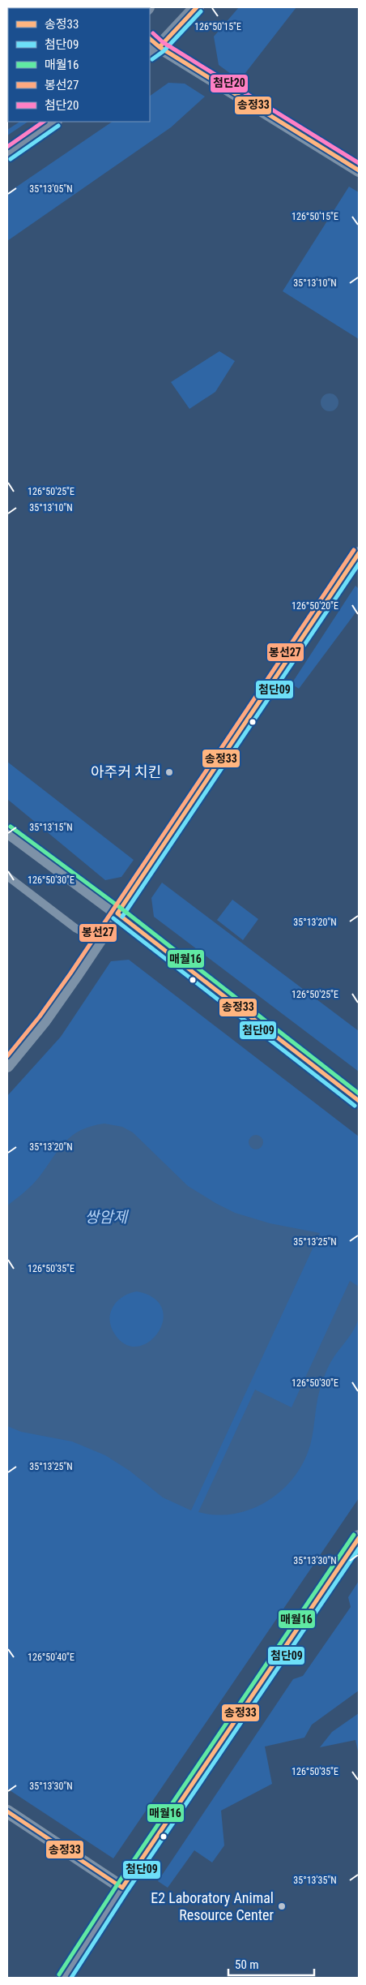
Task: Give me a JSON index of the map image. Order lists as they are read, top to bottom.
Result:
{
  "water": ["쌍암제"],
  "places": ["아주커 치킨", "E2 Laboratory Animal Resource Center"],
  "lines": [
    "transit line 송정33",
    "transit line 첨단09",
    "transit line 첨단20",
    "transit line 봉선27",
    "transit line 매월16"
  ],
  "legend": [
    "송정33",
    "첨단09",
    "매월16",
    "봉선27",
    "첨단20"
  ],
  "scale_bar": "50 m",
  "coordinates": [
    "126°50'15\"E",
    "35°13'05\"N",
    "35°13'10\"N",
    "126°50'25\"E",
    "126°50'20\"E",
    "35°13'15\"N",
    "126°50'30\"E",
    "35°13'20\"N",
    "35°13'25\"N",
    "126°50'35\"E",
    "35°13'30\"N",
    "126°50'40\"E",
    "35°13'35\"N"
  ]
}
